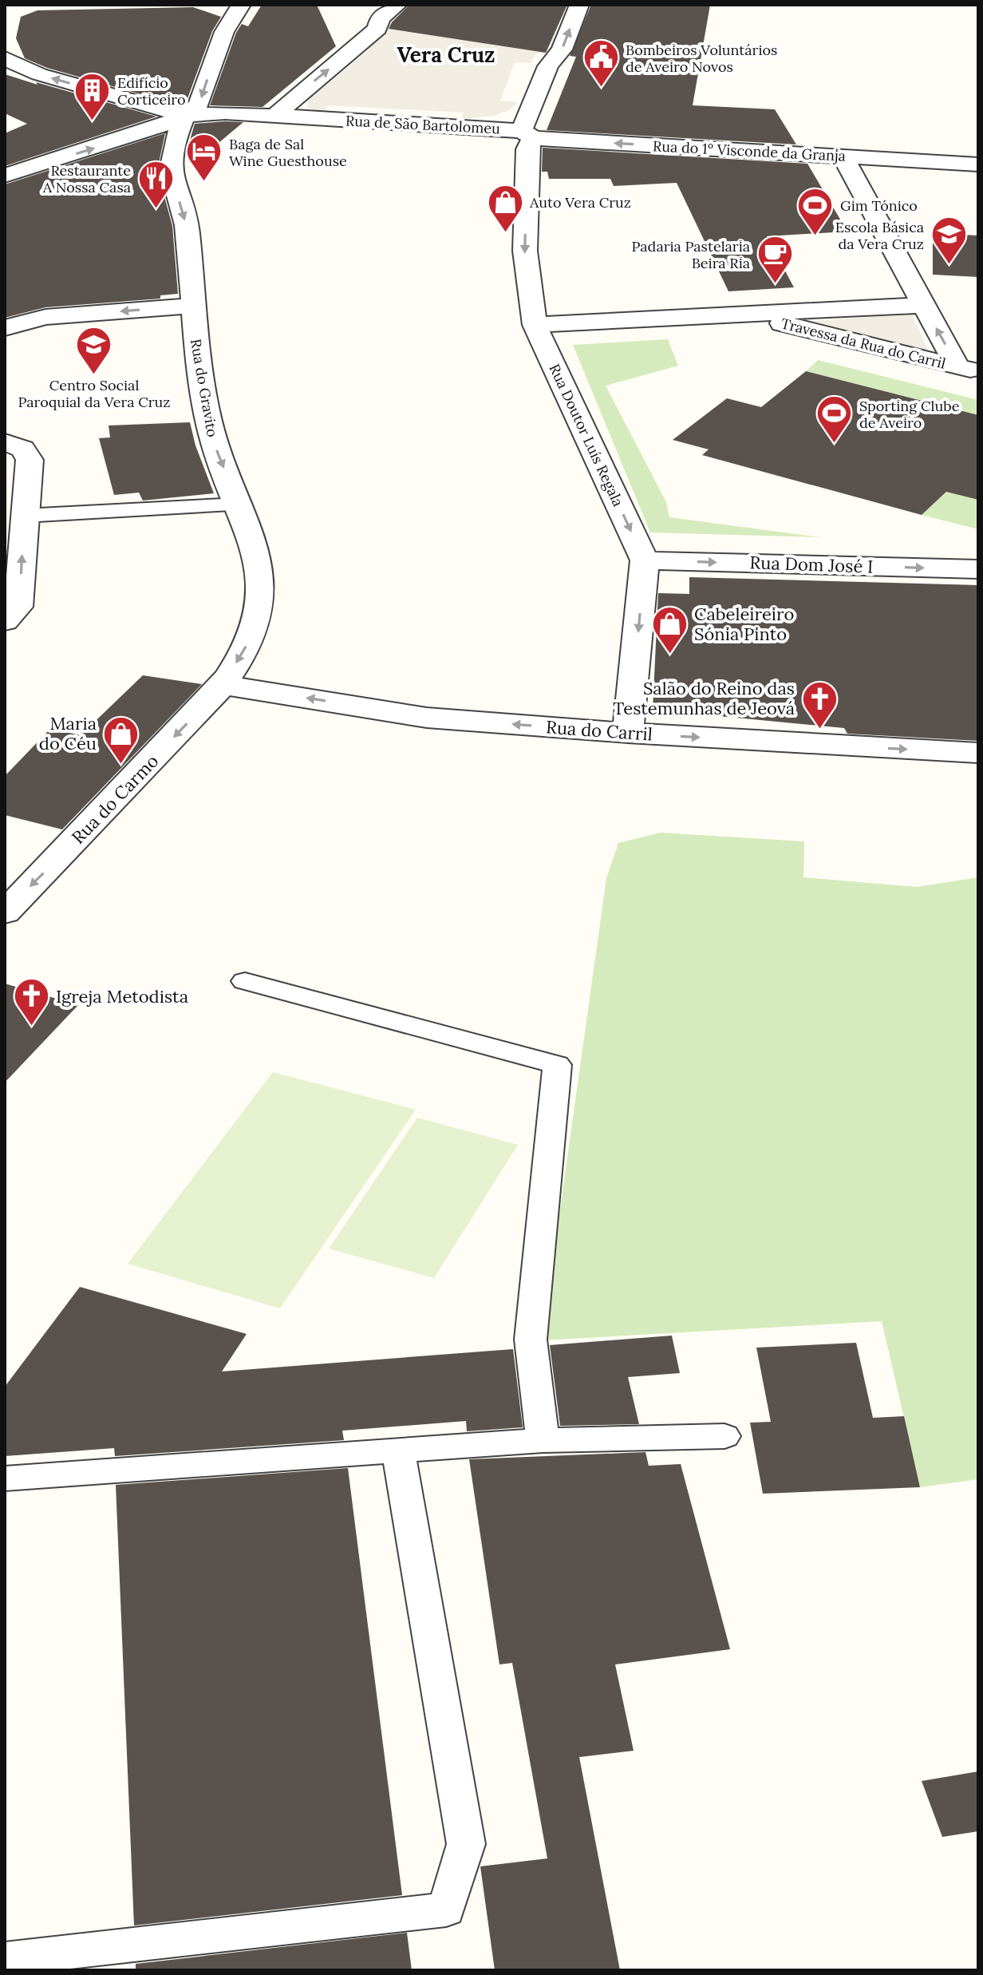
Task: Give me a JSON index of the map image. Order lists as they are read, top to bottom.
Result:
{
  "streets": {
    "street": [
      "Rua de São Bartolomeu",
      "Rua do 1º Visconde da Granja",
      "Travessa da Rua do Carril",
      "Rua do Gravito",
      "Rua Doutor Luís Regala",
      "Rua Dom José I",
      "Rua do Carril",
      "Rua do Carmo"
    ]
  },
  "crossings": [
    ["Rua de São Bartolomeu", "Rua do 1º Visconde da Granja"],
    ["Rua de São Bartolomeu", "Rua do Gravito"],
    ["Rua de São Bartolomeu", "Rua Doutor Luís Regala"],
    ["Rua do 1º Visconde da Granja", "Rua Doutor Luís Regala"],
    ["Travessa da Rua do Carril", "Rua Doutor Luís Regala"],
    ["Rua do Gravito", "Rua do Carril"],
    ["Rua do Gravito", "Rua do Carmo"],
    ["Rua Doutor Luís Regala", "Rua Dom José I"],
    ["Rua do Carril", "Rua do Carmo"]
  ],
  "one_way": [
    "Rua do 1º Visconde da Granja",
    "Rua do Gravito",
    "Rua Doutor Luís Regala",
    "Rua Dom José I",
    "Rua do Carmo"
  ],
  "districts": ["Vera Cruz"],
  "places": {
    "public building": ["Bombeiros Voluntários de Aveiro Novos"],
    "building": ["Edifício Corticeiro"],
    "hotel": ["Baga de Sal Wine Guesthouse"],
    "restaurant": ["Restaurante A Nossa Casa"],
    "shop": ["Auto Vera Cruz", "Cabeleireiro Sónia Pinto", "Maria do Céu"],
    "sports": ["Gim Tónico", "Sporting Clube de Aveiro"],
    "school or university": ["Escola Básica da Vera Cruz", "Centro Social Paroquial da Vera Cruz"],
    "cafe": ["Padaria Pastelaria Beira Ria"],
    "church": ["Salão do Reino das Testemunhas de Jeová", "Igreja Metodista"]
  }
}
